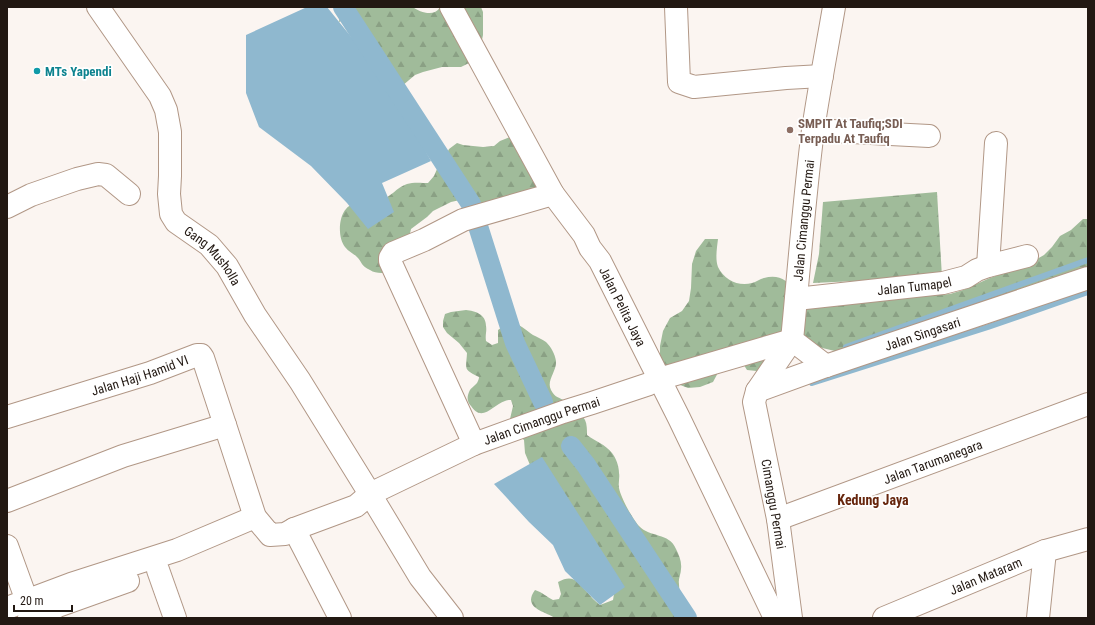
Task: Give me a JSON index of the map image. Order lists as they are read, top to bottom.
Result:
{
  "streets": {
    "street": [
      "Jalan Cimanggu Permai",
      "Gang Musholla",
      "Jalan Tumapel",
      "Jalan Pelita Jaya",
      "Jalan Singasari",
      "Jalan Haji Hamid VI",
      "Jalan Tarumanegara",
      "Cimanggu Permai",
      "Jalan Mataram"
    ]
  },
  "crossings": [
    ["Jalan Cimanggu Permai", "Gang Musholla"],
    ["Jalan Cimanggu Permai", "Jalan Tumapel"],
    ["Jalan Cimanggu Permai", "Jalan Pelita Jaya"],
    ["Jalan Cimanggu Permai", "Jalan Singasari"],
    ["Jalan Cimanggu Permai", "Jalan Haji Hamid VI"],
    ["Jalan Cimanggu Permai", "Cimanggu Permai"],
    ["Jalan Singasari", "Cimanggu Permai"],
    ["Jalan Tarumanegara", "Cimanggu Permai"]
  ],
  "districts": ["Kedung Jaya"],
  "places": ["MTs Yapendi", "SMPIT At Taufiq;SDI Terpadu At Taufiq"],
  "scale_bar": "20 m"
}
